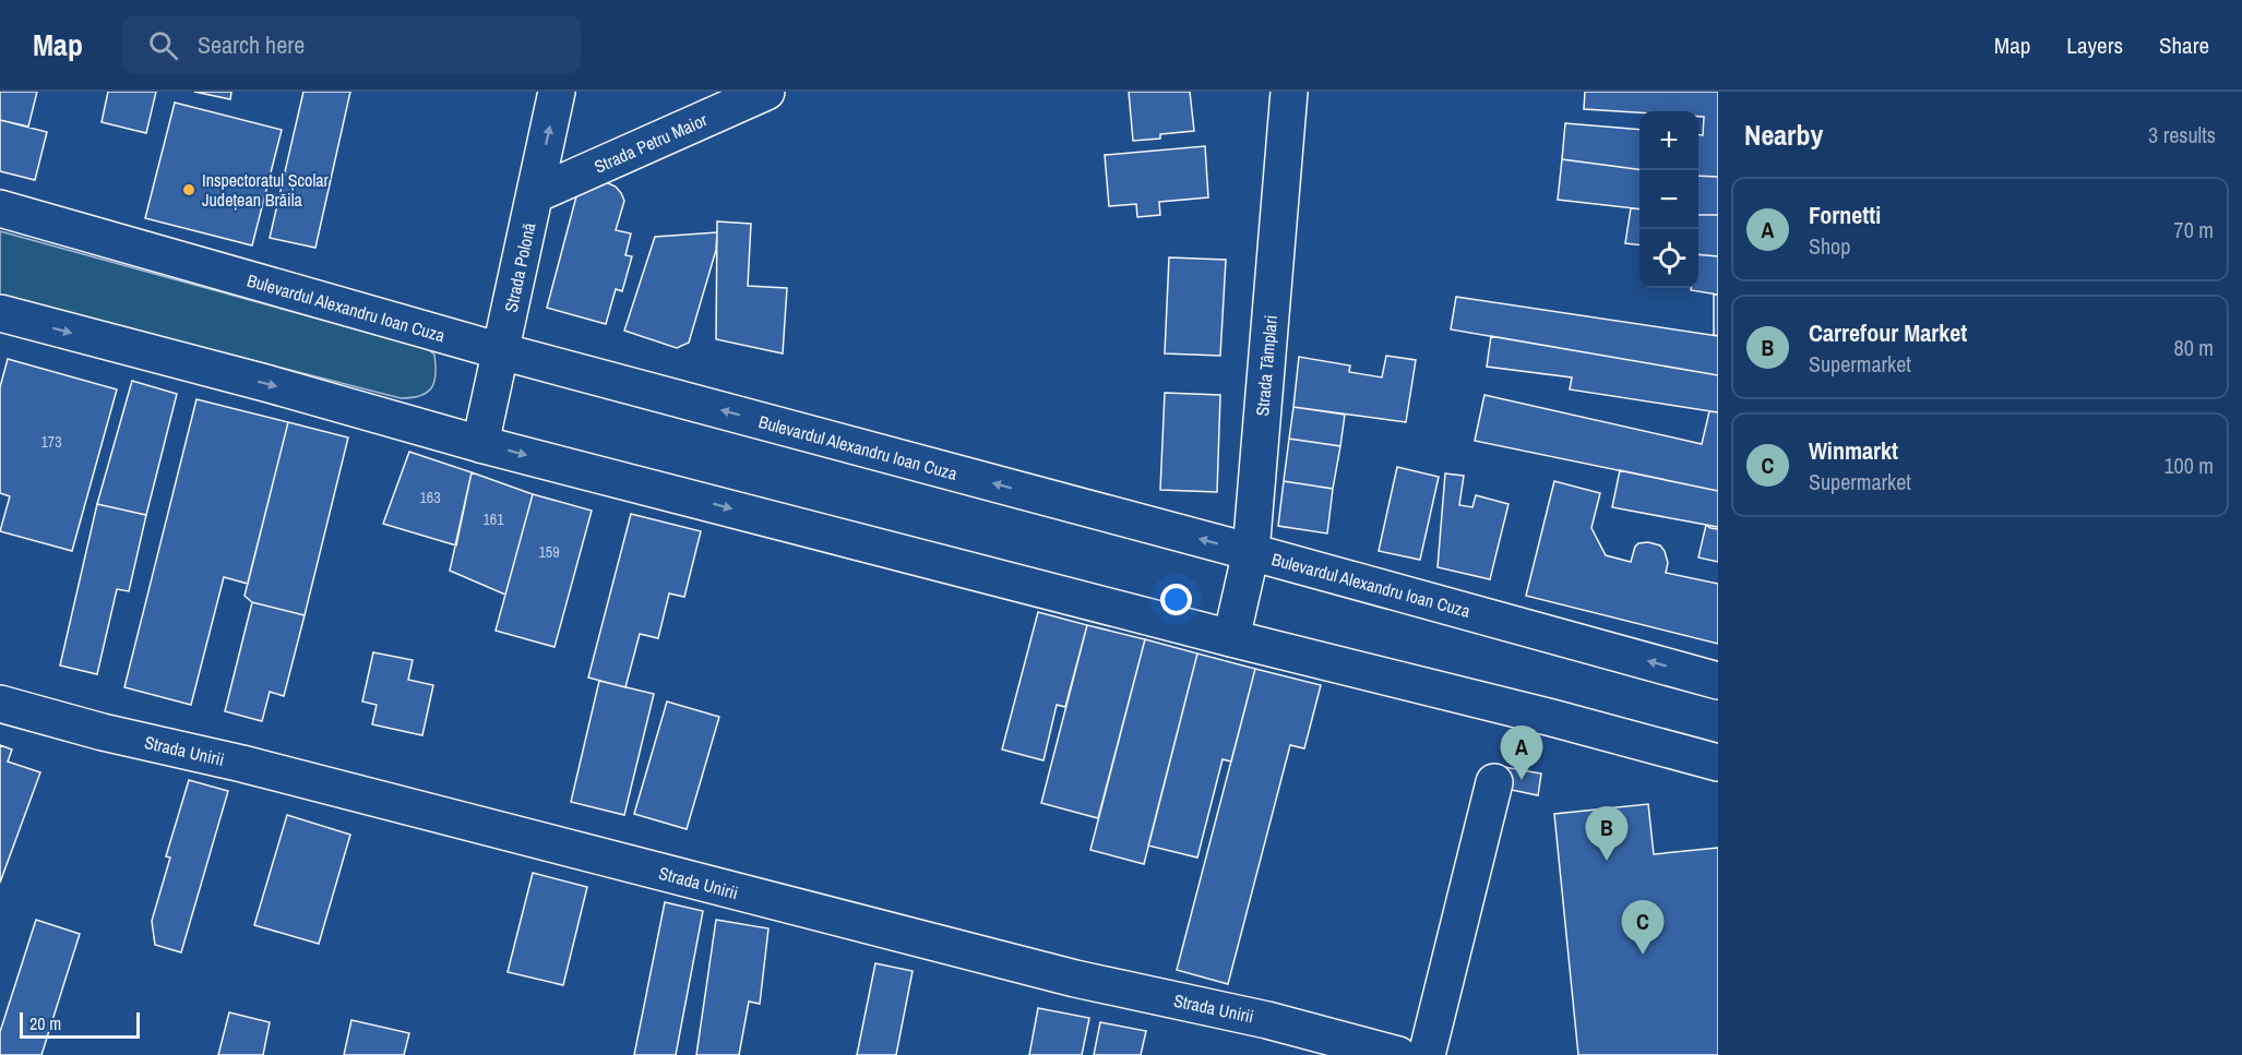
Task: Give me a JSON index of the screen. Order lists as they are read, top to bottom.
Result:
{
  "streets": {
    "main road": [
      "Strada Petru Maior",
      "Strada Polonă",
      "Bulevardul Alexandru Ioan Cuza",
      "Strada Tâmplari",
      "Strada Unirii"
    ]
  },
  "crossings": [
    ["Strada Petru Maior", "Strada Polonă"],
    ["Strada Polonă", "Bulevardul Alexandru Ioan Cuza"],
    ["Bulevardul Alexandru Ioan Cuza", "Strada Tâmplari"]
  ],
  "places": ["Inspectoratul Școlar Județean Brăila"],
  "house_numbers": [
    "173",
    "163",
    "161",
    "159"
  ],
  "scale_bar": "20 m",
  "page": {
    "header": "Map",
    "search": "Search here",
    "nav": ["Map", "Layers", "Share"],
    "heading": ["Nearby", "3 results"],
    "map_buttons": ["+", "−"],
    "list": [
      {
        "mark": "A",
        "name": "Fornetti",
        "note": "Shop",
        "value": "70 m"
      },
      {
        "mark": "B",
        "name": "Carrefour Market",
        "note": "Supermarket",
        "value": "80 m"
      },
      {
        "mark": "C",
        "name": "Winmarkt",
        "note": "Supermarket",
        "value": "100 m"
      }
    ],
    "pins": ["A", "B", "C"],
    "scale": "20 m"
  }
}
